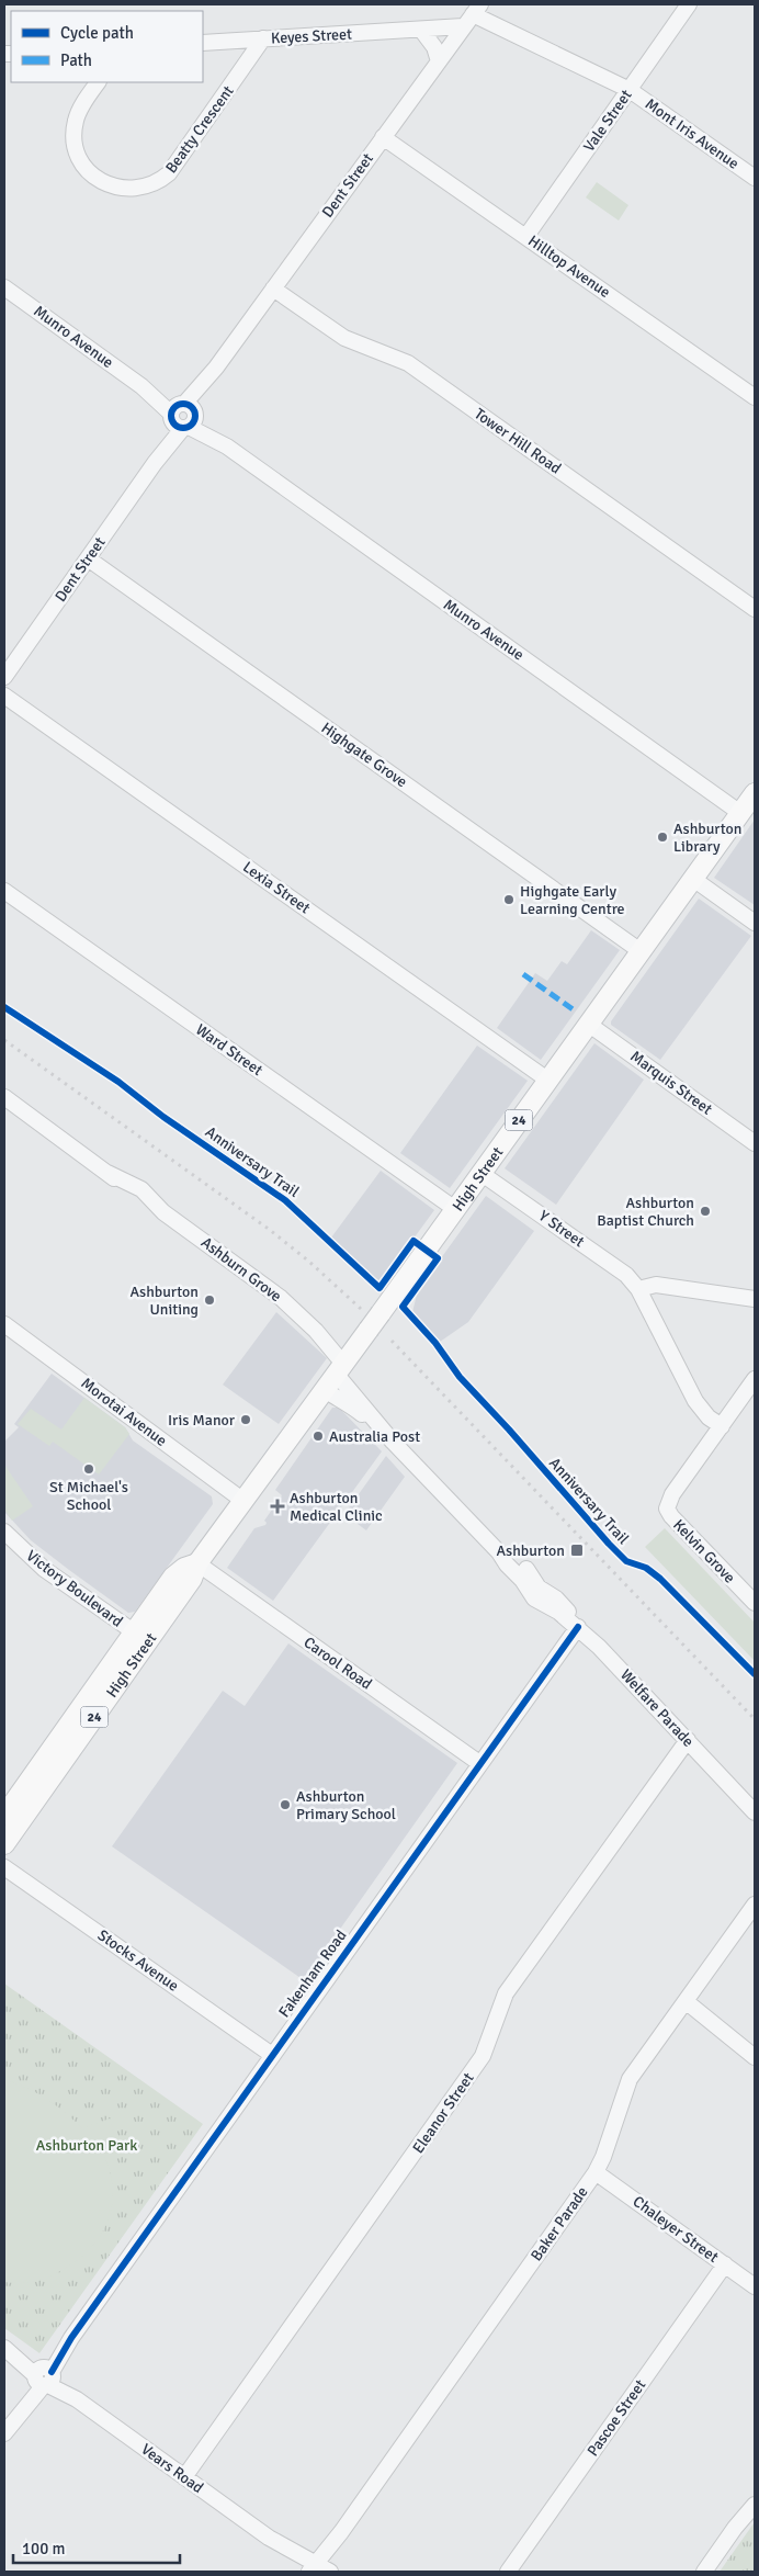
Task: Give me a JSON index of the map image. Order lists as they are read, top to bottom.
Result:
{
  "streets": {
    "main road": ["24", "High Street"],
    "street": [
      "Keyes Street",
      "Vale Street",
      "Beatty Crescent",
      "Mont Iris Avenue",
      "Dent Street",
      "Hilltop Avenue",
      "Munro Avenue",
      "Tower Hill Road",
      "Highgate Grove",
      "Lexia Street",
      "Ward Street",
      "Marquis Street",
      "Y Street",
      "Ashburn Grove",
      "Morotai Avenue",
      "Kelvin Grove",
      "Victory Boulevard",
      "Carool Road",
      "Welfare Parade",
      "Stocks Avenue",
      "Fakenham Road",
      "Eleanor Street",
      "Baker Parade",
      "Chaleyer Street",
      "Pascoe Street",
      "Vears Road"
    ],
    "cycle path": ["Anniversary Trail"]
  },
  "crossings": [
    ["Keyes Street", "Beatty Crescent"],
    ["Keyes Street", "Dent Street"],
    ["Vale Street", "Mont Iris Avenue"],
    ["Vale Street", "Hilltop Avenue"],
    ["Dent Street", "Hilltop Avenue"],
    ["Dent Street", "Munro Avenue"],
    ["Dent Street", "Tower Hill Road"],
    ["Dent Street", "Highgate Grove"],
    ["Munro Avenue", "High Street"],
    ["Highgate Grove", "High Street"],
    ["Lexia Street", "High Street"],
    ["Ward Street", "High Street"],
    ["Marquis Street", "High Street"],
    ["High Street", "Y Street"],
    ["High Street", "Ashburn Grove"],
    ["High Street", "Morotai Avenue"],
    ["High Street", "Victory Boulevard"],
    ["High Street", "Carool Road"],
    ["High Street", "Welfare Parade"],
    ["Y Street", "Kelvin Grove"],
    ["Ashburn Grove", "Welfare Parade"],
    ["Carool Road", "Fakenham Road"],
    ["Welfare Parade", "Fakenham Road"],
    ["Welfare Parade", "Eleanor Street"],
    ["Stocks Avenue", "Fakenham Road"],
    ["Fakenham Road", "Vears Road"],
    ["Eleanor Street", "Vears Road"],
    ["Baker Parade", "Chaleyer Street"],
    ["Baker Parade", "Vears Road"],
    ["Chaleyer Street", "Pascoe Street"]
  ],
  "parks": ["Ashburton Park"],
  "places": {
    "other": [
      "Ashburton Library",
      "Highgate Early Learning Centre",
      "Ashburton Baptist Church",
      "Ashburton Uniting",
      "Iris Manor",
      "Australia Post",
      "St Michael's School",
      "Ashburton Primary School"
    ],
    "health": ["Ashburton Medical Clinic"],
    "transit": ["Ashburton"]
  },
  "legend": ["Cycle path", "Path"],
  "scale_bar": "100 m"
}
